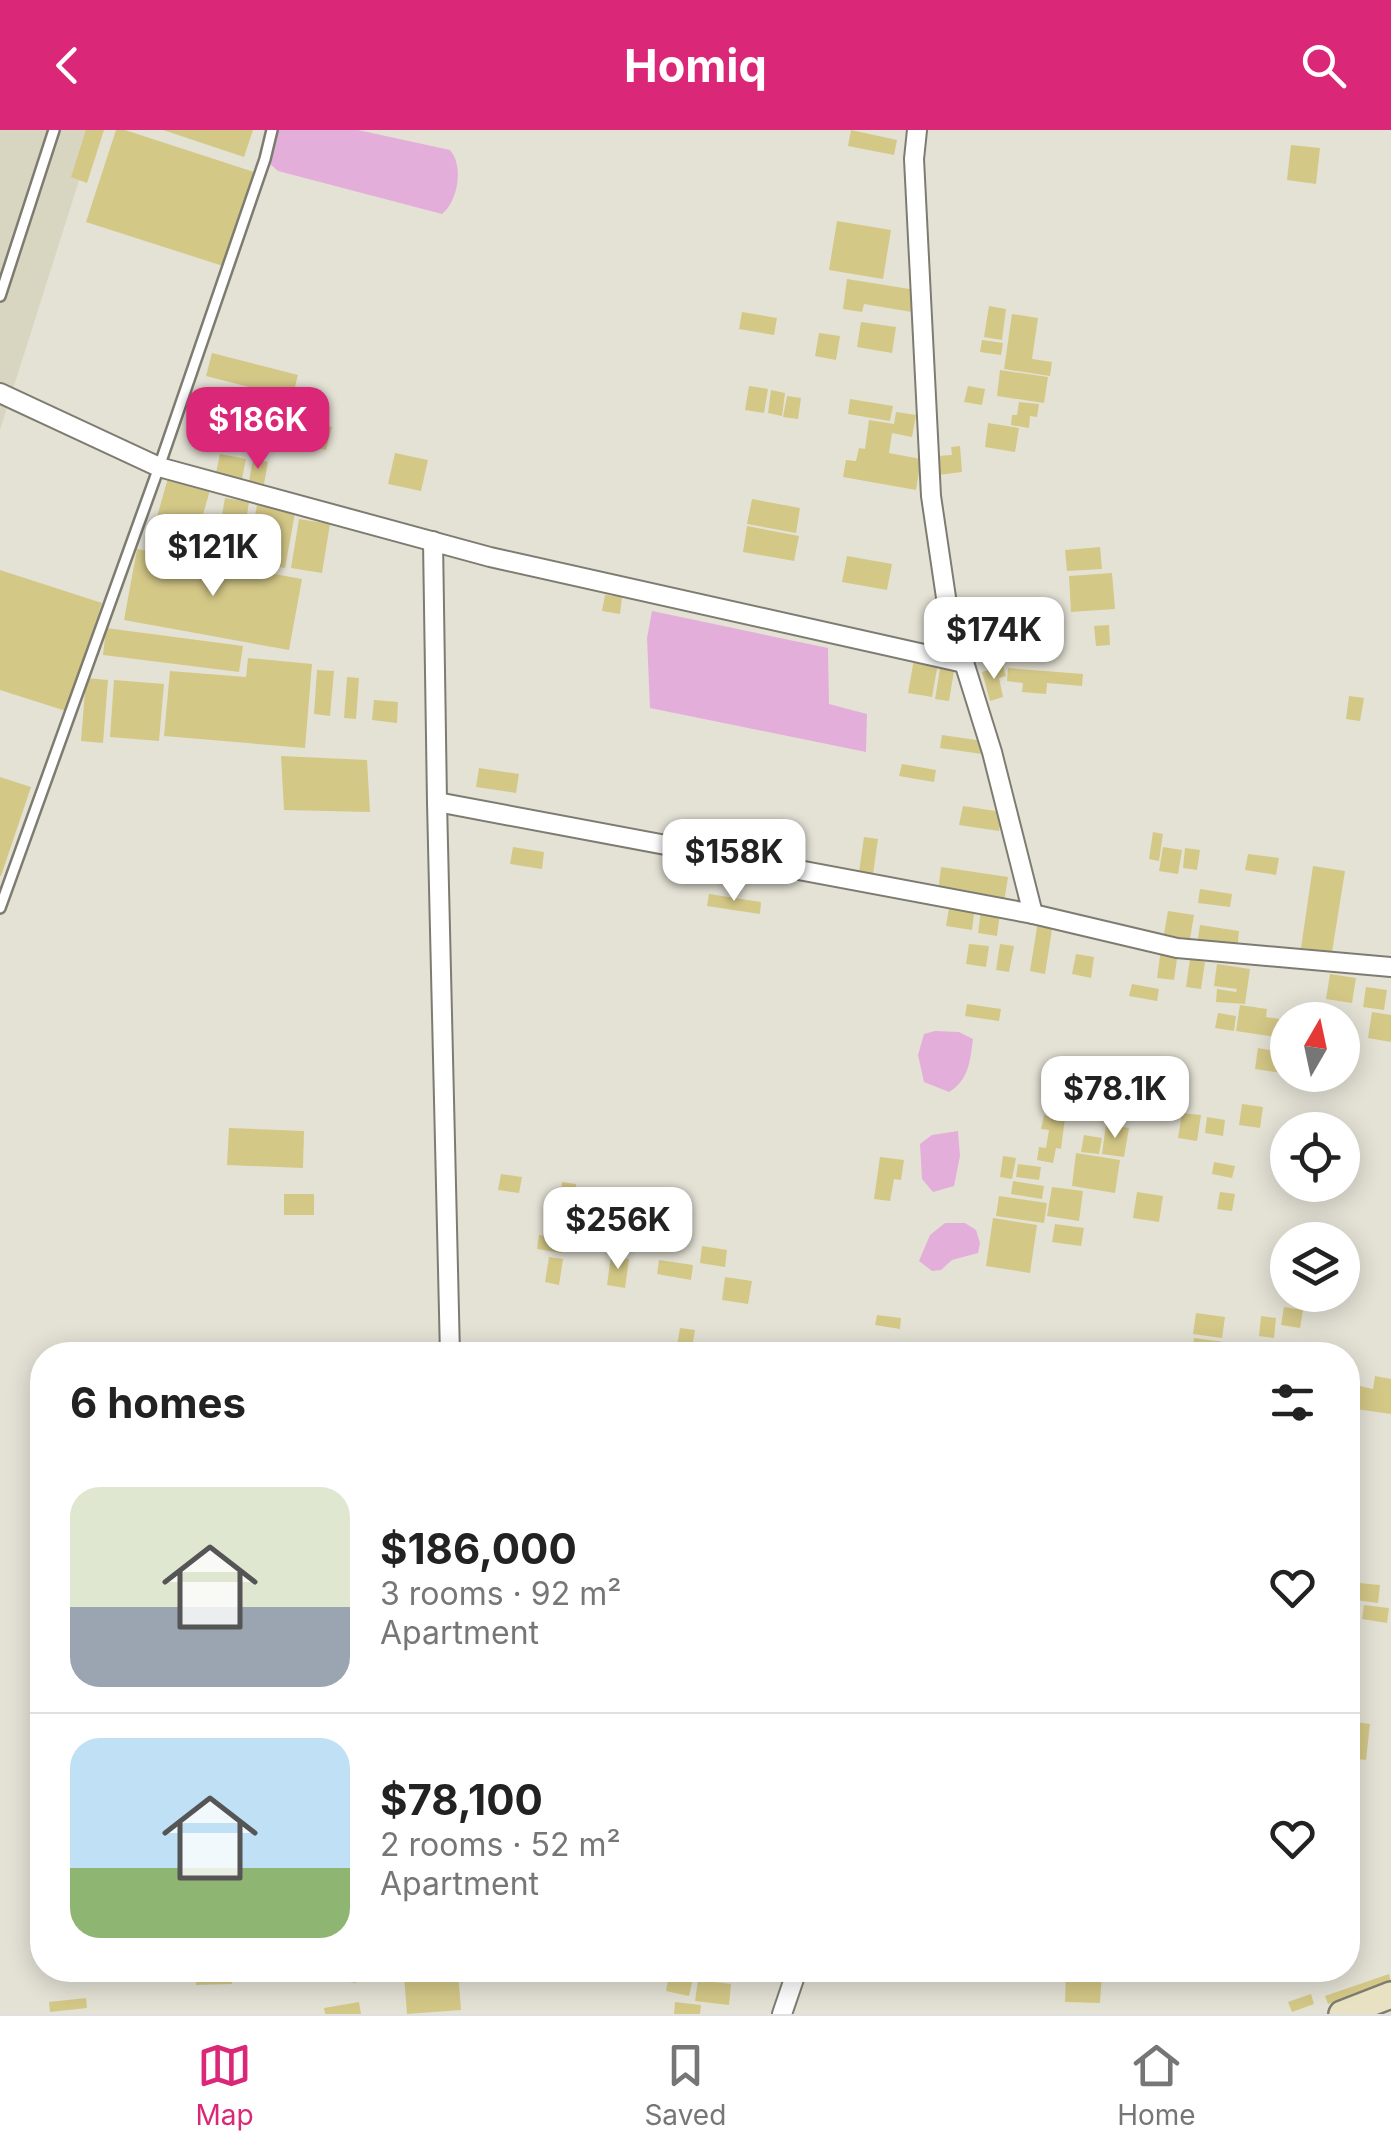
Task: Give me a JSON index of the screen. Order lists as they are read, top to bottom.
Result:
{
  "north": "top",
  "page": {
    "header": "Homiq",
    "price": [
      "$186K",
      "$121K",
      "$174K",
      "$158K",
      "$78.1K",
      "$256K"
    ],
    "heading": "6 homes",
    "list": [
      {
        "name": "$186,000",
        "note": "3 rooms · 92 m² · Apartment"
      },
      {
        "name": "$78,100",
        "note": "2 rooms · 52 m² · Apartment"
      }
    ],
    "tabs": ["Map", "Saved", "Home"]
  }
}
